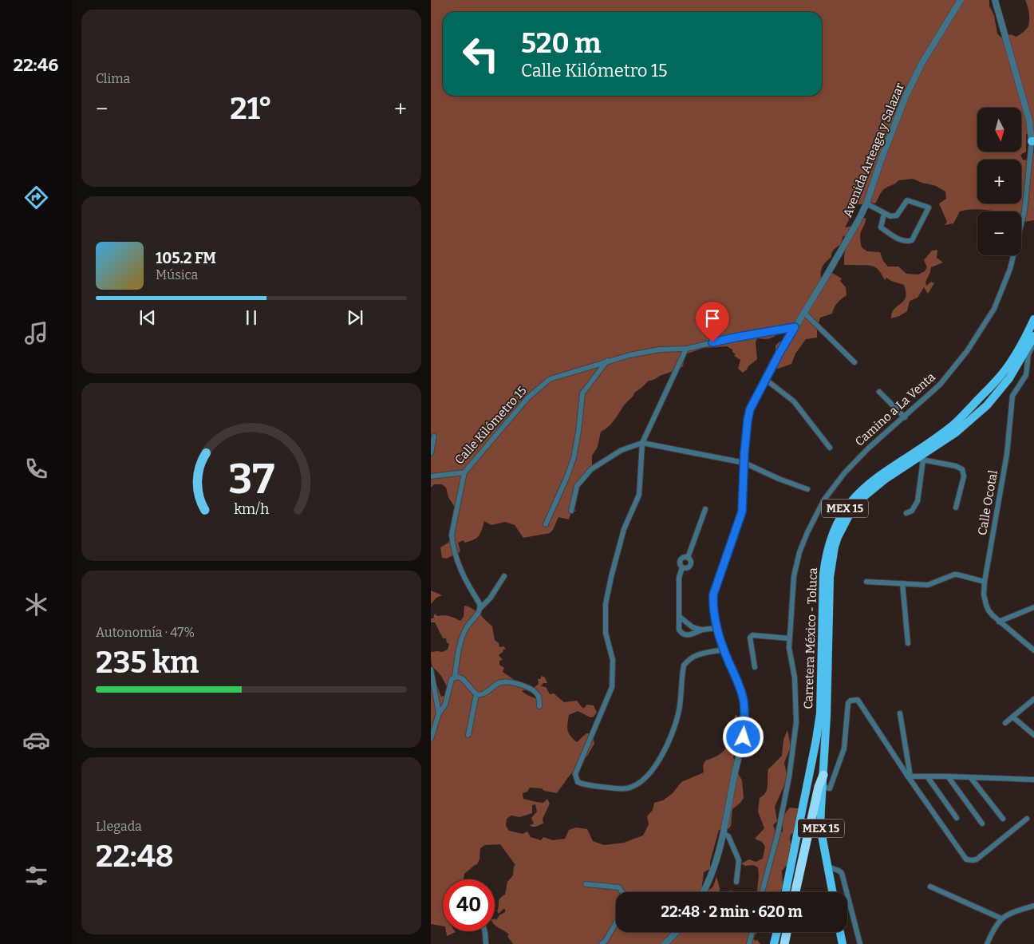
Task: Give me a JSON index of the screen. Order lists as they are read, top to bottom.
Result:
{
  "streets": {
    "main road": ["MEX 15", "Carretera México - Toluca"],
    "street": [
      "Avenida Arteaga y Salazar",
      "Camino a La Venta",
      "Calle Kilómetro 15",
      "Calle Ocotal"
    ]
  },
  "crossings": [
    ["Avenida Arteaga y Salazar", "Calle Kilómetro 15"]
  ],
  "north": "bottom",
  "page": {
    "tabs": "22:46",
    "tile": [
      "Clima",
      ["Autonomía · 47%", "235 km"],
      ["Llegada", "22:48"]
    ],
    "turn": ["520 m", "Calle Kilómetro 15"],
    "heat": ["−", "21°", "+"],
    "map_buttons": ["+", "−"],
    "song": ["105.2 FM", "Música"],
    "limit": "40",
    "trip": "22:48 · 2 min · 620 m",
    "gauge": ["37", "km/h"]
  }
}
